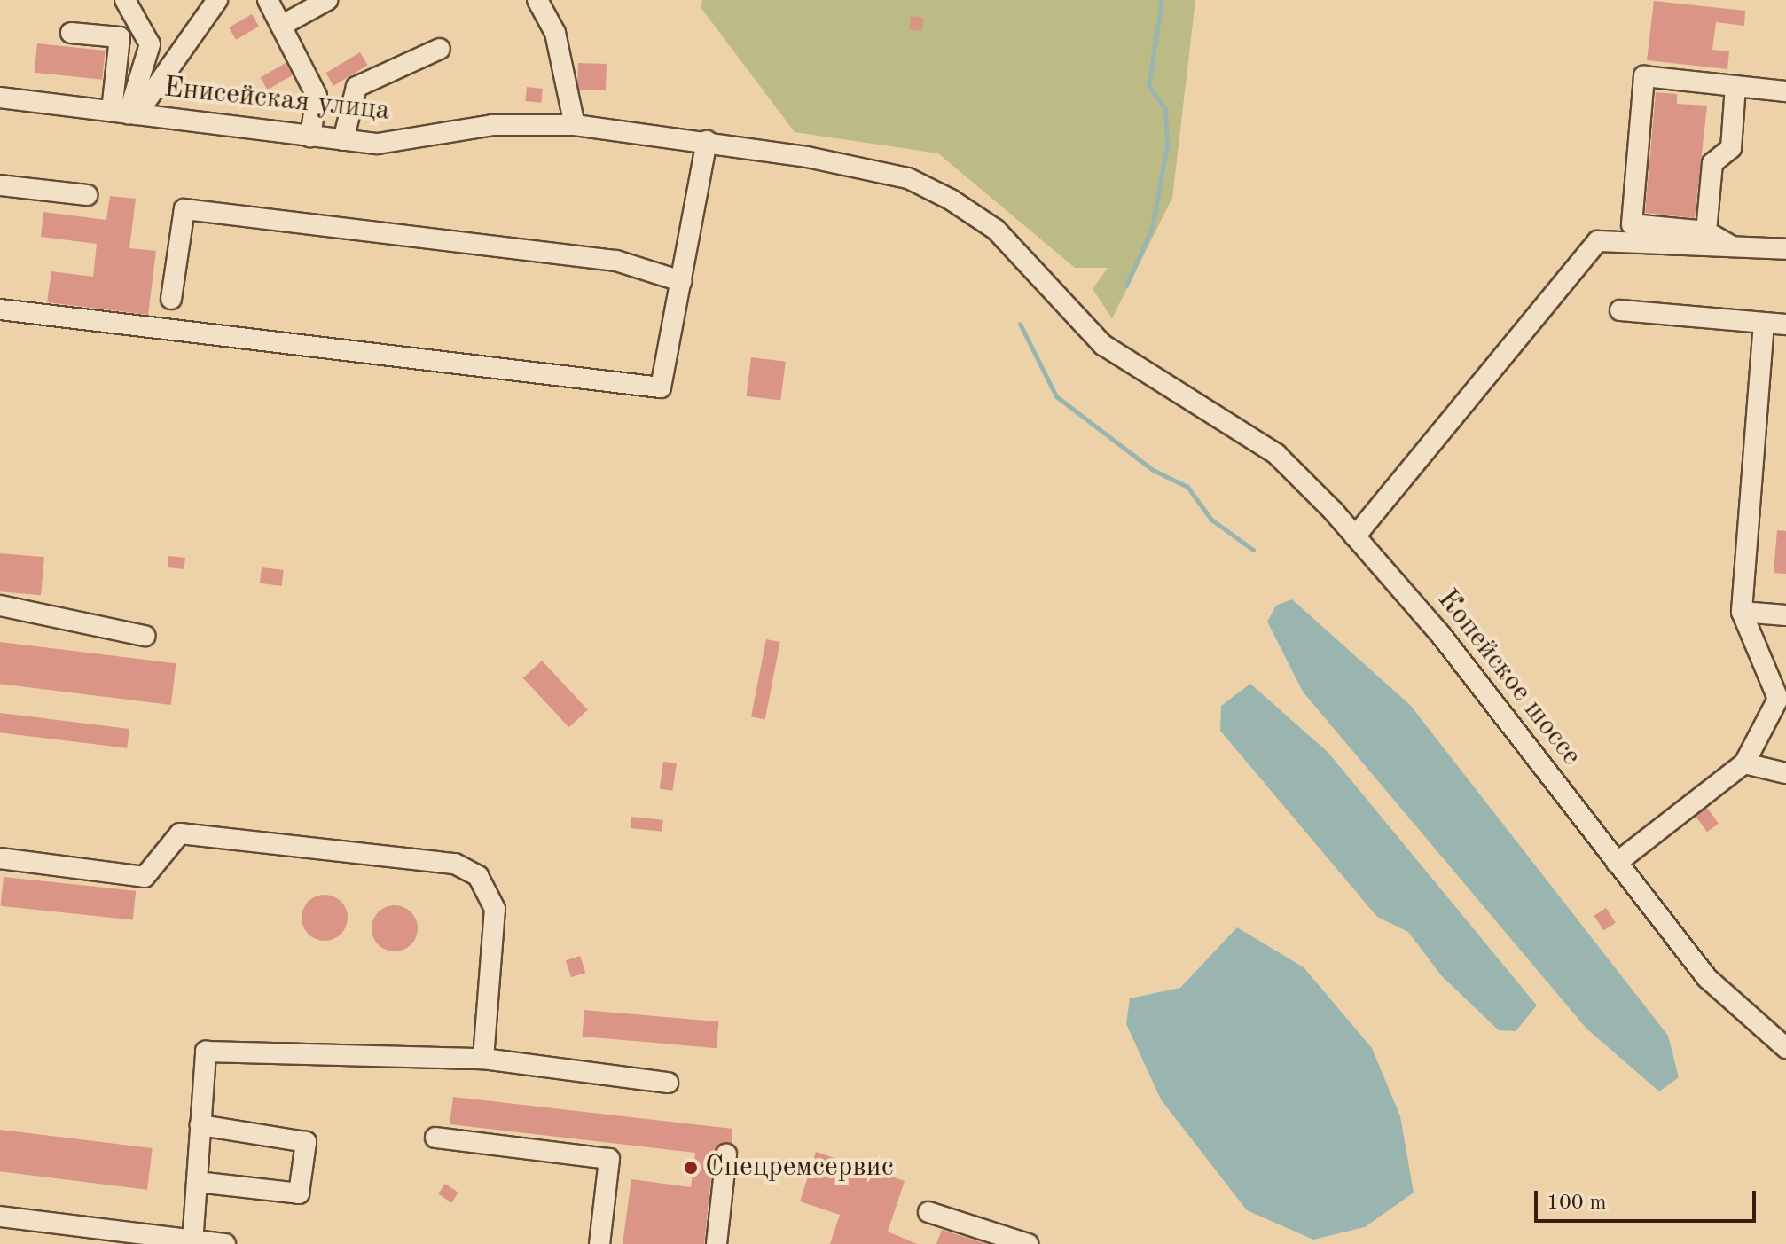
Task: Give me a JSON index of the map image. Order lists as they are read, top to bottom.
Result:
{
  "streets": {
    "street": ["Енисейская улица", "Копейское шоссе"]
  },
  "crossings": [
    ["Енисейская улица", "Копейское шоссе"]
  ],
  "places": ["Спецремсервис"],
  "scale_bar": "100 m"
}
